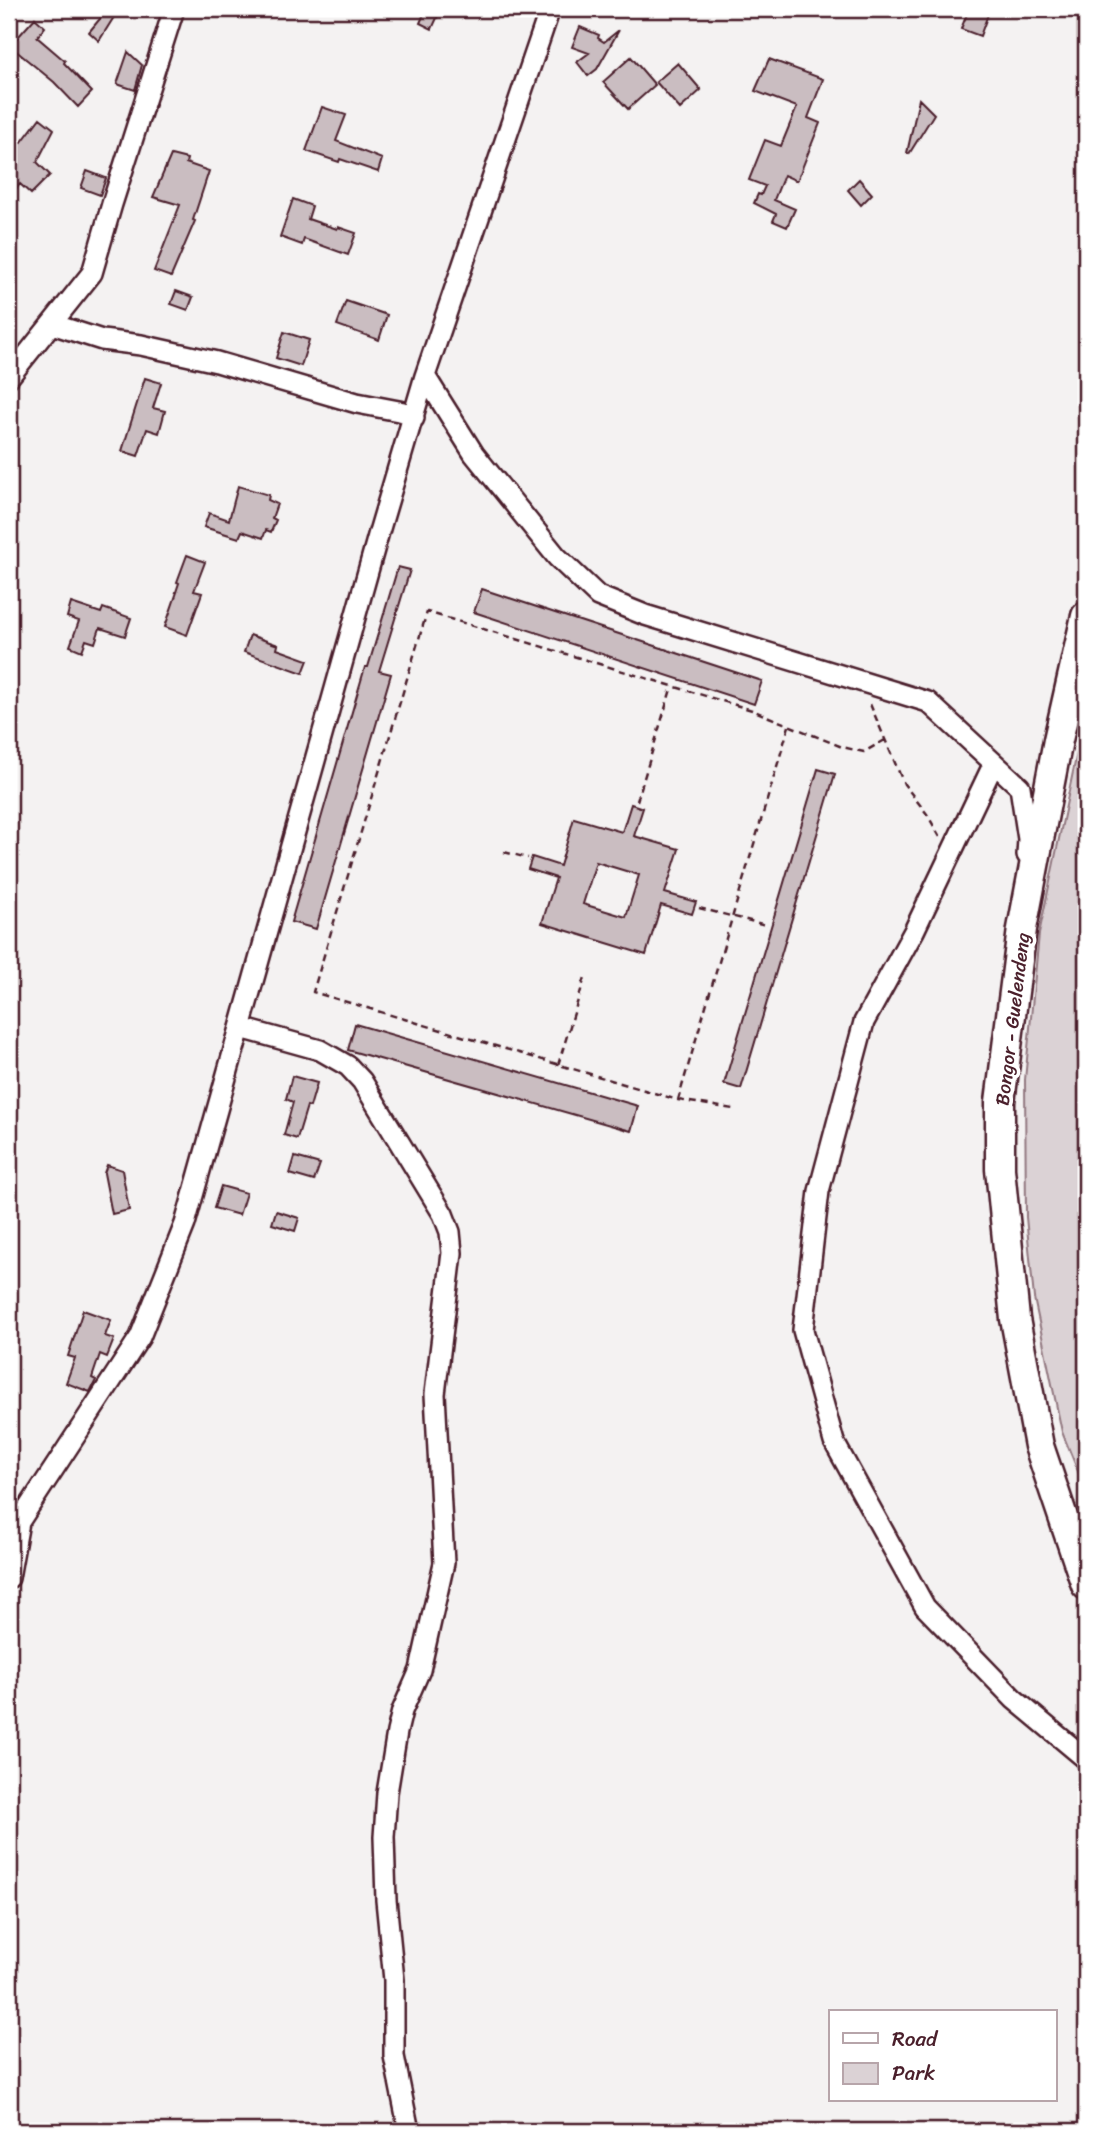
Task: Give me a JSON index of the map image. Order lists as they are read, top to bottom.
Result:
{
  "streets": {
    "highway": ["Bongor - Guelendeng"]
  },
  "legend": ["Road", "Park"]
}
